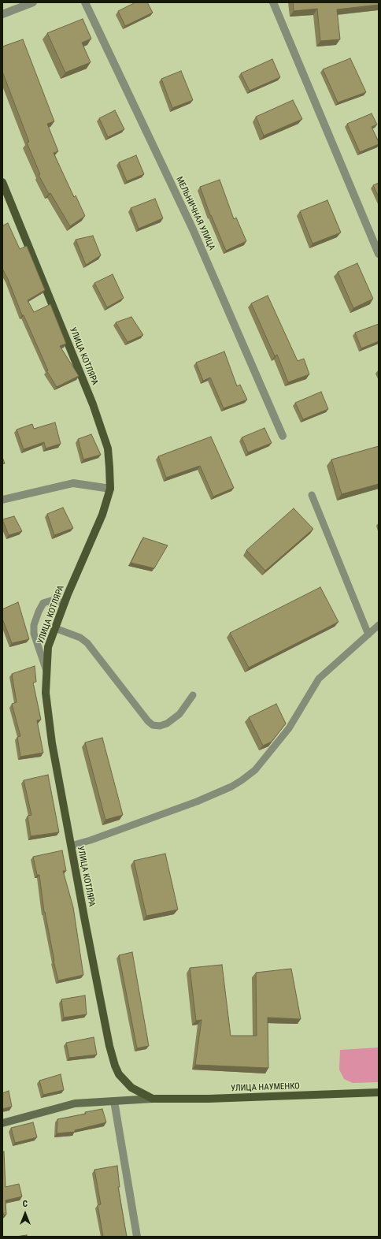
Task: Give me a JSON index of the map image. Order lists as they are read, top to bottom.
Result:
{
  "streets": {
    "main road": ["УЛИЦА КОТЛЯРА", "УЛИЦА НАУМЕНКО"],
    "street": ["МЕЛЬНИЧНАЯ УЛИЦА"]
  },
  "crossings": [
    ["УЛИЦА КОТЛЯРА", "УЛИЦА НАУМЕНКО"]
  ],
  "north": "top"
}
